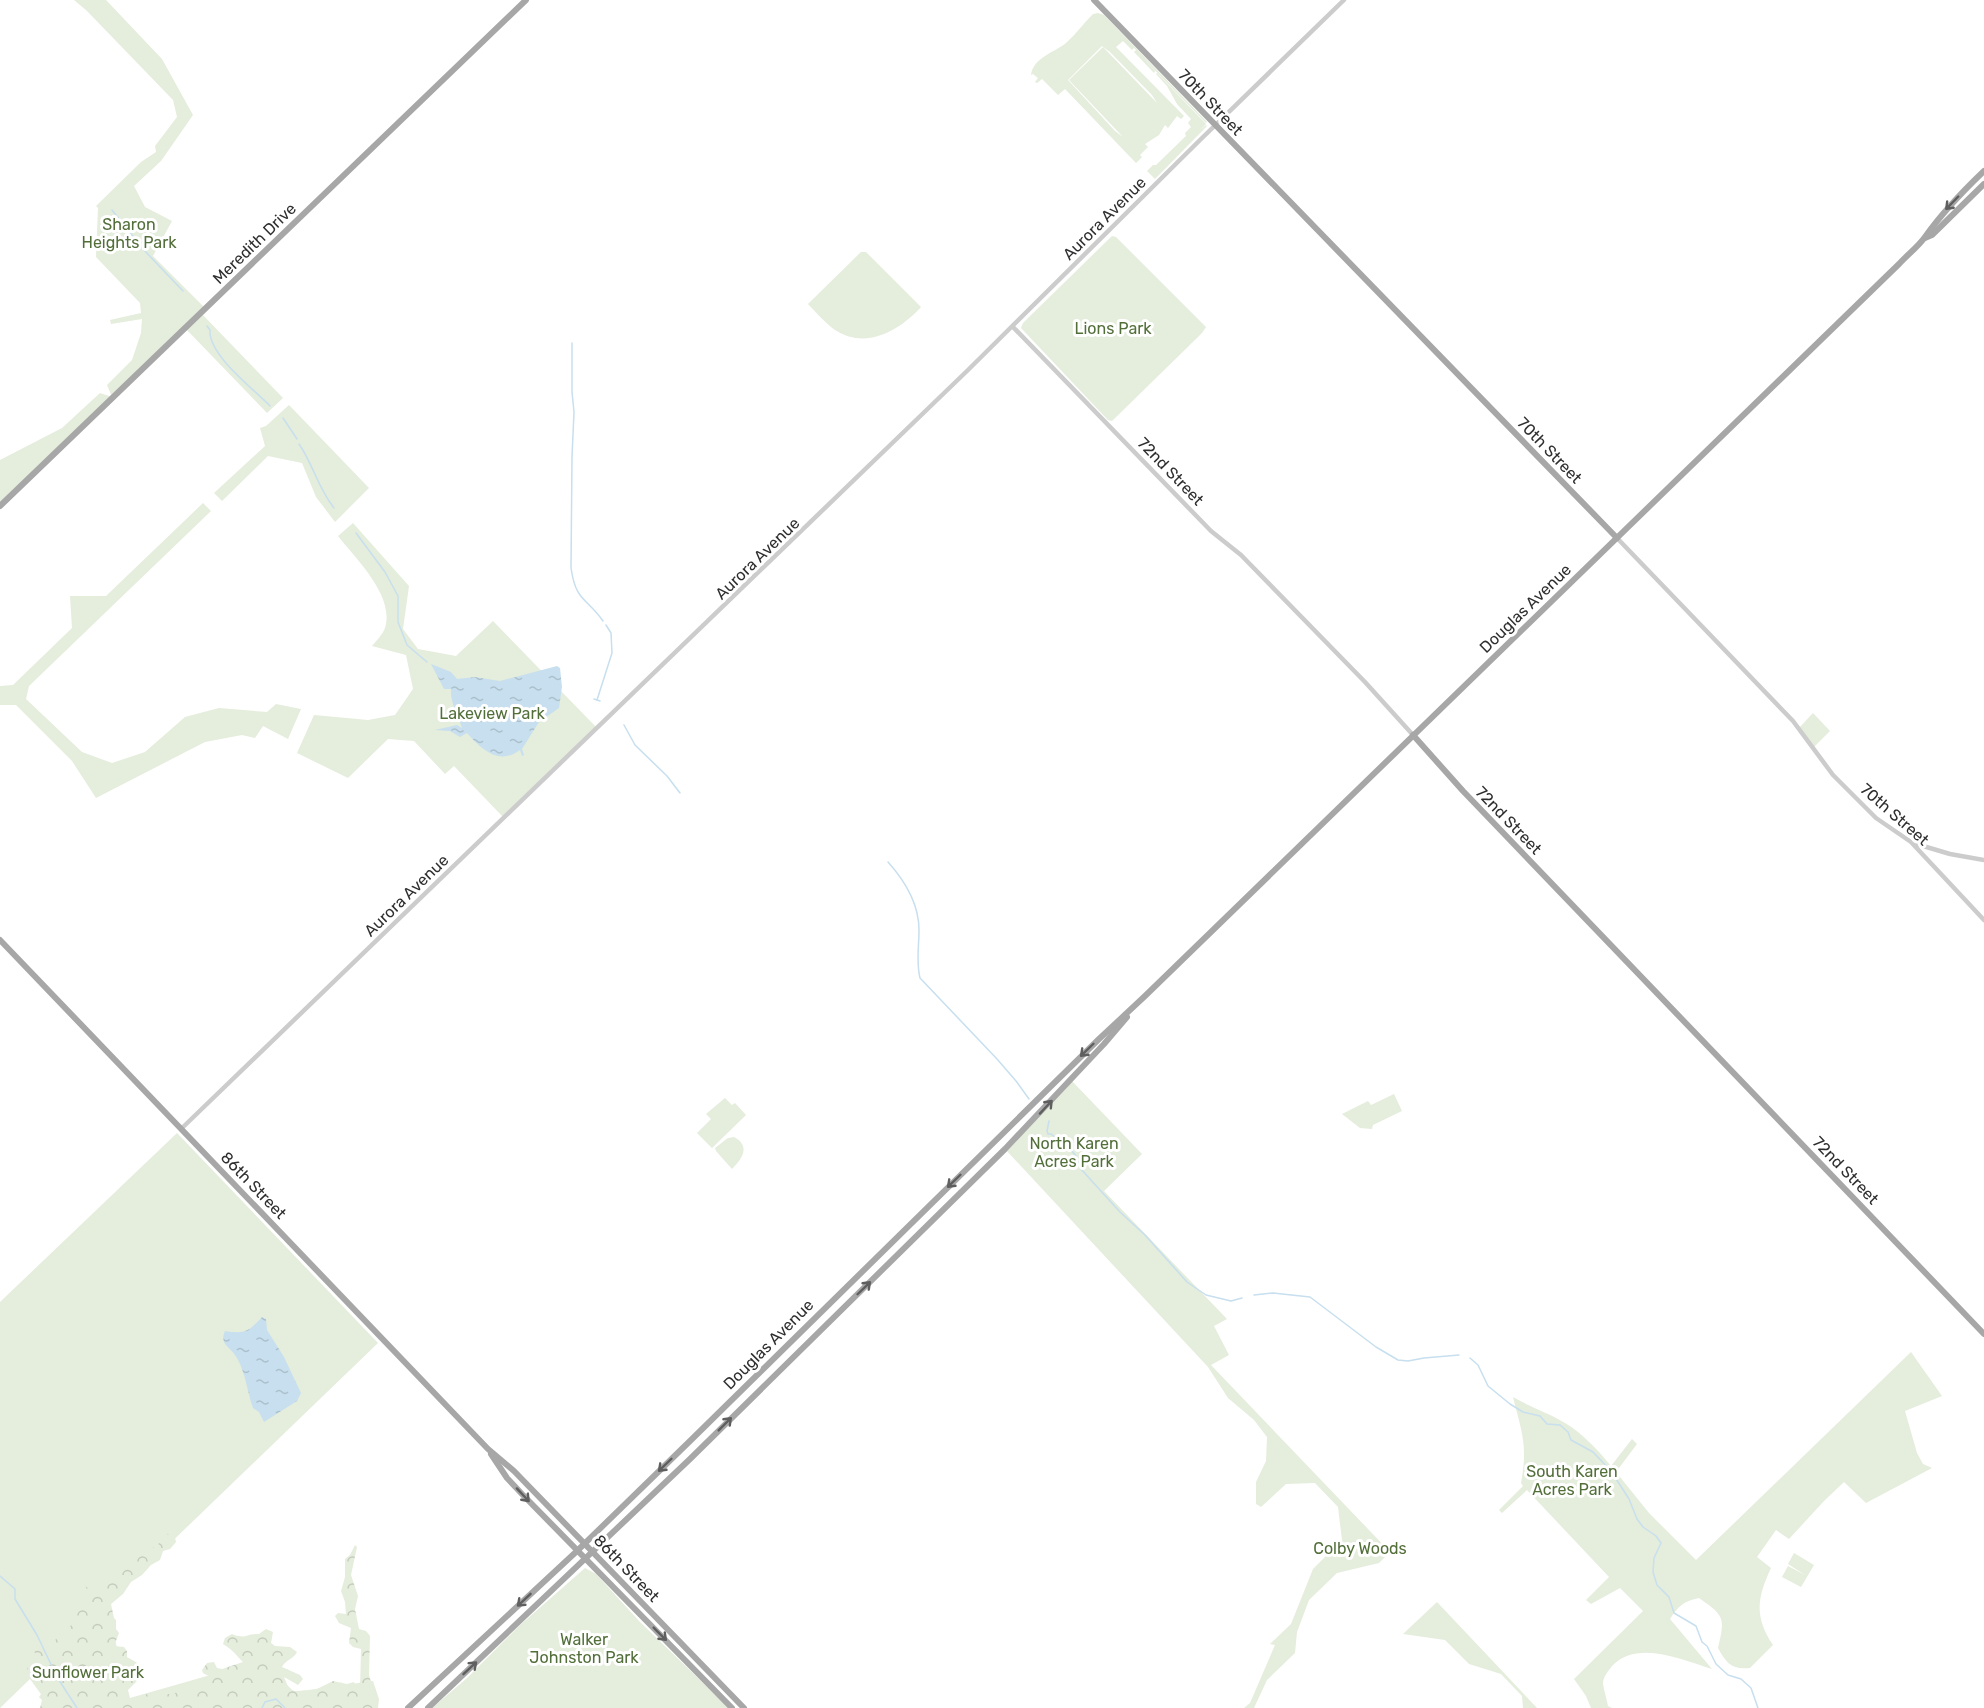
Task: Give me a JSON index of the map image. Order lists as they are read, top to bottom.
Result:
{
  "streets": {
    "main road": [
      "70th Street",
      "Meredith Drive",
      "72nd Street",
      "Douglas Avenue",
      "86th Street"
    ],
    "street": ["Aurora Avenue"]
  },
  "crossings": [
    ["70th Street", "Aurora Avenue"],
    ["70th Street", "Douglas Avenue"],
    ["Aurora Avenue", "72nd Street"],
    ["Aurora Avenue", "86th Street"],
    ["72nd Street", "Douglas Avenue"],
    ["Douglas Avenue", "86th Street"]
  ],
  "parks": [
    "Sharon Heights Park",
    "Lions Park",
    "Lakeview Park",
    "North Karen Acres Park",
    "South Karen Acres Park",
    "Colby Woods",
    "Walker Johnston Park",
    "Sunflower Park"
  ]
}
